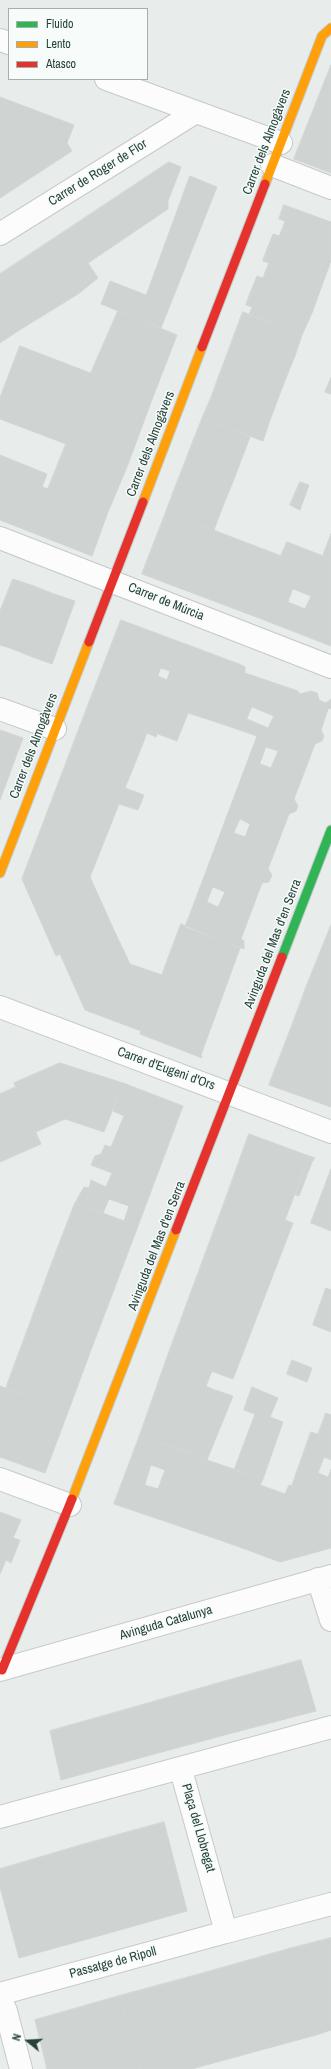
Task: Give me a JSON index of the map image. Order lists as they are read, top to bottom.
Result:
{
  "streets": {
    "street": [
      "Carrer dels Almogàvers",
      "Carrer de Roger de Flor",
      "Carrer de Múrcia",
      "Avinguda del Mas d'en Serra",
      "Carrer d'Eugeni d'Ors",
      "Avinguda Catalunya",
      "Plaça del Llobregat",
      "Passatge de Ripoll"
    ]
  },
  "crossings": [
    ["Carrer dels Almogàvers", "Carrer de Múrcia"],
    ["Avinguda del Mas d'en Serra", "Carrer d'Eugeni d'Ors"],
    ["Avinguda del Mas d'en Serra", "Avinguda Catalunya"],
    ["Plaça del Llobregat", "Passatge de Ripoll"]
  ],
  "legend": ["Fluido", "Lento", "Atasco"],
  "north": "left"
}
